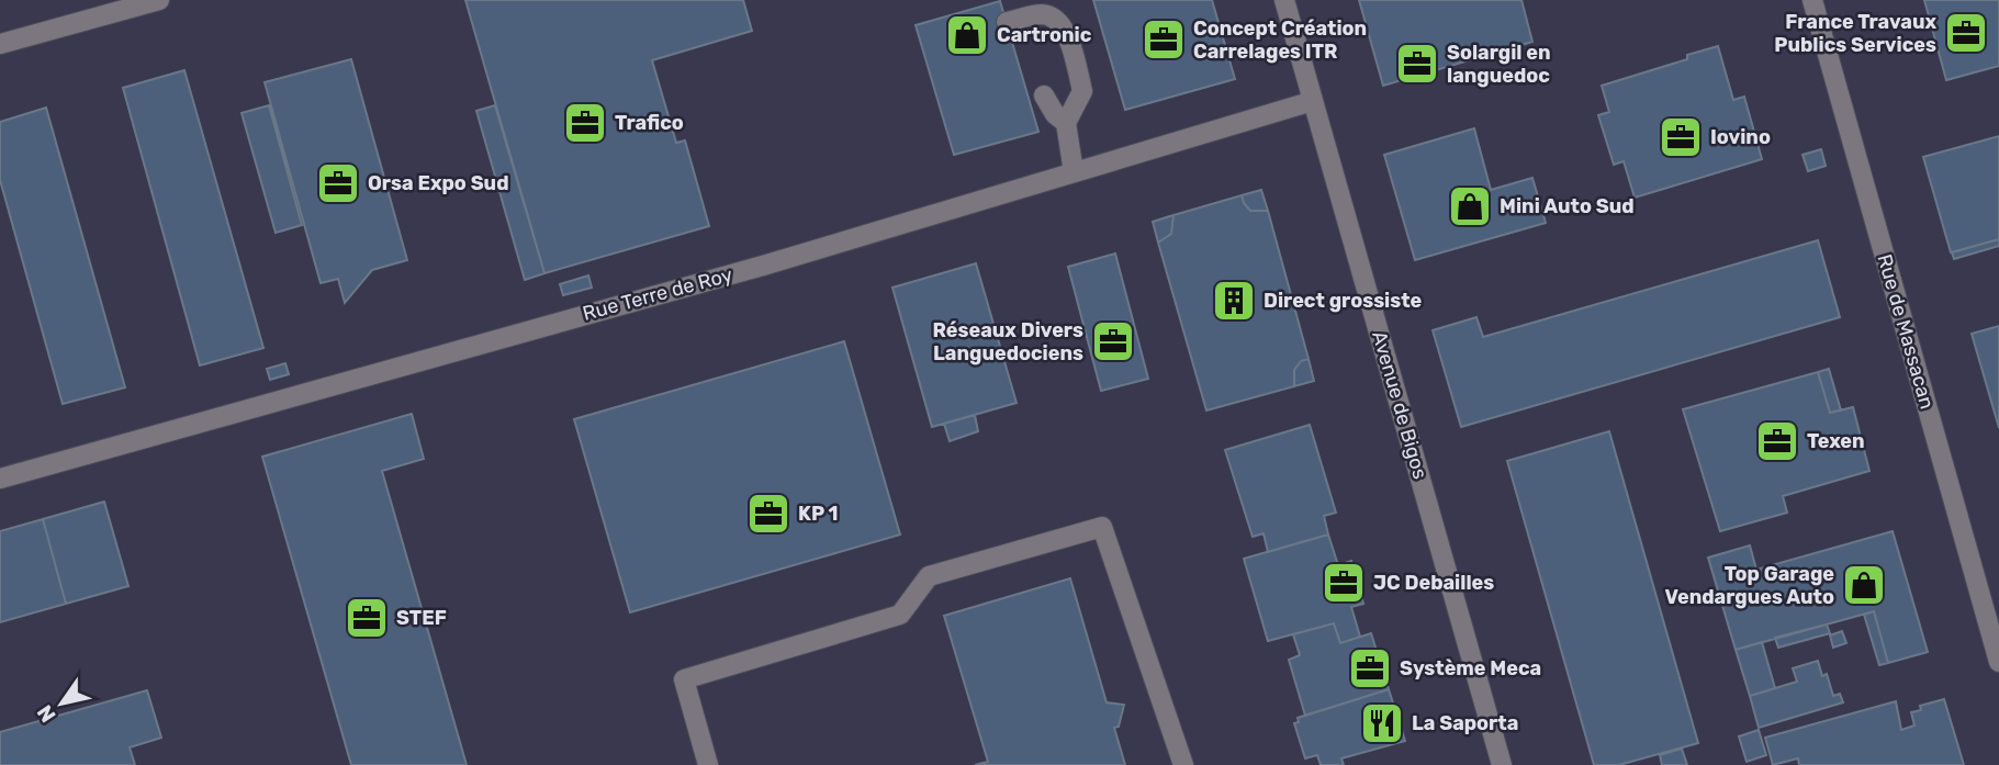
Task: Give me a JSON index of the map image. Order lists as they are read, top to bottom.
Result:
{
  "streets": {
    "street": ["Rue Terre de Roy", "Rue de Massacan", "Avenue de Bigos"]
  },
  "crossings": [
    ["Rue Terre de Roy", "Avenue de Bigos"]
  ],
  "places": {
    "office": [
      "France Travaux Publics Services",
      "Concept Création Carrelages ITR",
      "Solargil en languedoc",
      "Trafico",
      "Iovino",
      "Orsa Expo Sud",
      "Réseaux Divers Languedociens",
      "Texen",
      "KP 1",
      "JC Debailles",
      "STEF",
      "Système Meca"
    ],
    "shop": ["Cartronic", "Mini Auto Sud", "Top Garage Vendargues Auto"],
    "building": ["Direct grossiste"],
    "restaurant": ["La Saporta"]
  },
  "north": "bottom left"
}
